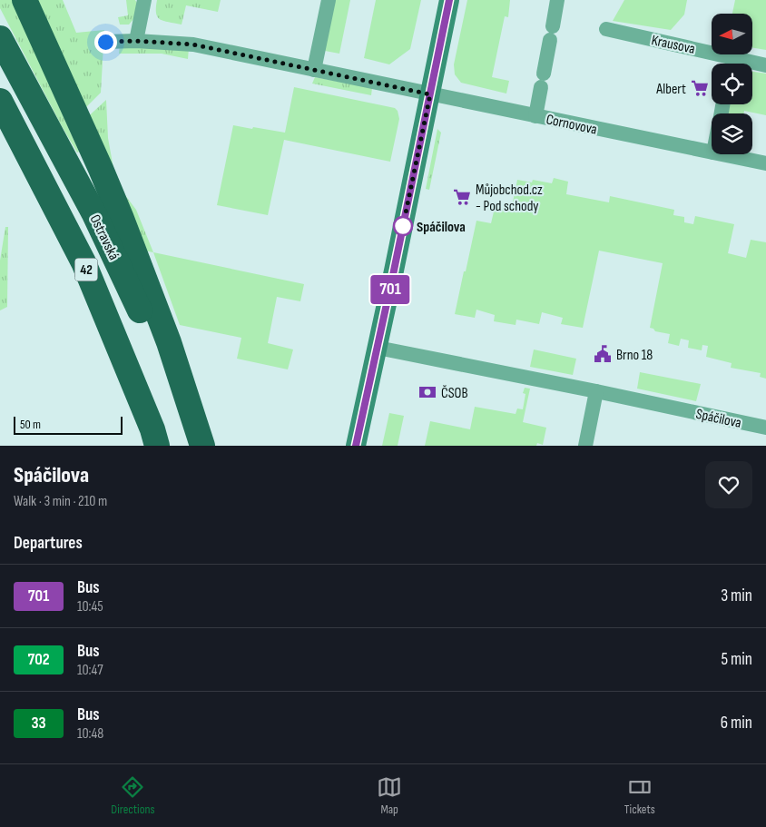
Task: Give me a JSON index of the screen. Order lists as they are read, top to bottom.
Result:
{
  "streets": {
    "highway": ["Ostravská", "42"],
    "street": ["Krausova", "Cornovova", "Spáčilova"]
  },
  "places": {
    "supermarket": ["Albert", "Můjobchod.cz - Pod schody"],
    "other": ["Spáčilova"],
    "public building": ["Brno 18"],
    "bank": ["ČSOB"]
  },
  "lines": ["bus line 701"],
  "scale_bar": "50 m",
  "north": "left",
  "page": {
    "on_map": "701",
    "scale": "50 m",
    "heading": [
      ["Spáčilova", "Walk · 3 min · 210 m"],
      "Departures"
    ],
    "list": [
      {
        "mark": "701",
        "name": "Bus",
        "note": "10:45",
        "value": "3 min"
      },
      {
        "mark": "702",
        "name": "Bus",
        "note": "10:47",
        "value": "5 min"
      },
      {
        "mark": "33",
        "name": "Bus",
        "note": "10:48",
        "value": "6 min"
      }
    ],
    "tabs": ["Directions", "Map", "Tickets"]
  }
}
